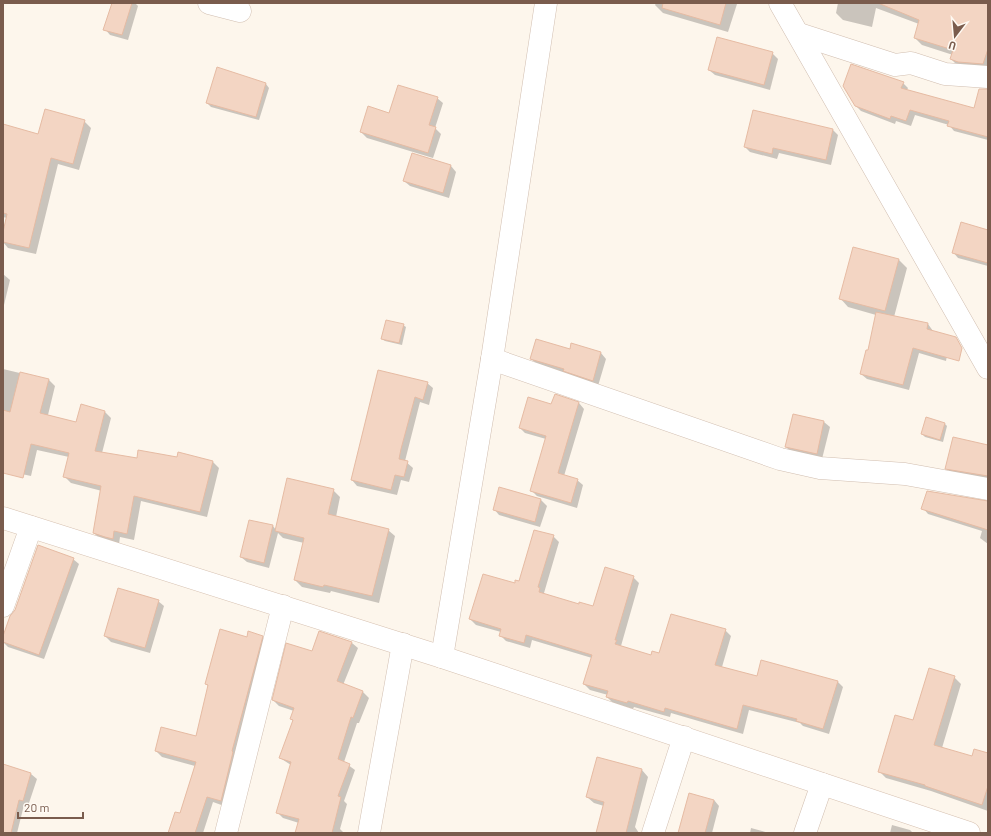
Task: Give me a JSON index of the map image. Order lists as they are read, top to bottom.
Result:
{
  "scale_bar": "20 m",
  "north": "bottom"
}
